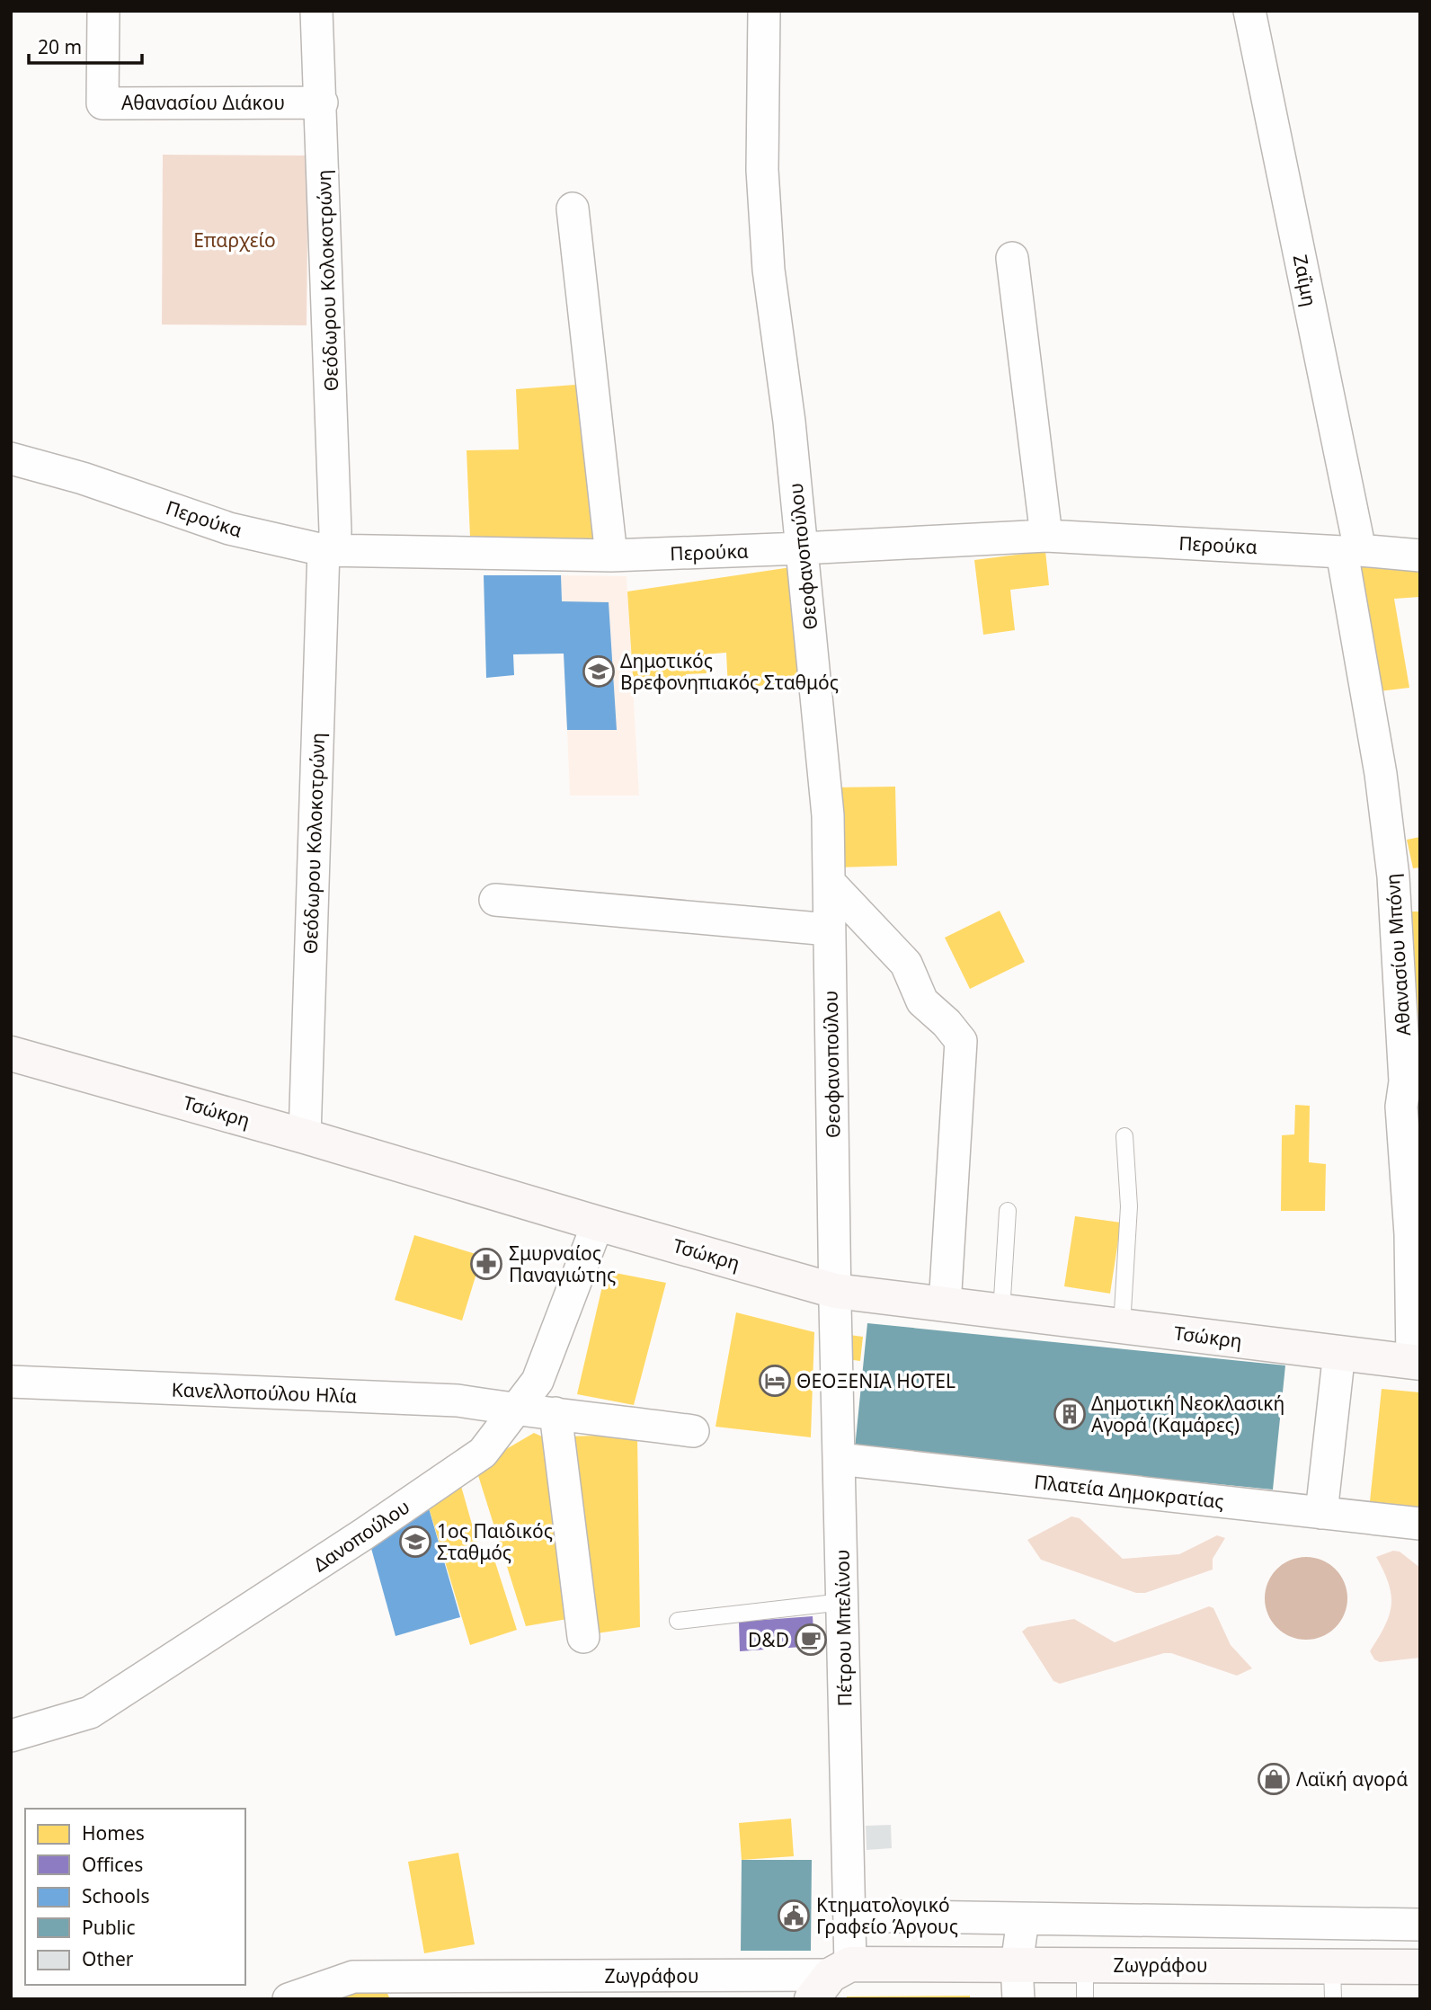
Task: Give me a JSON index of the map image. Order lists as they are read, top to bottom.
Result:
{
  "streets": {
    "street": [
      "Αθανασίου Διάκου",
      "Θεόδωρου Κολοκοτρώνη",
      "Ζαΐμη",
      "Περούκα",
      "Θεοφανοπούλου",
      "Αθανασίου Μπόνη",
      "Τσώκρη",
      "Κανελλοπούλου Ηλία",
      "Πλατεία Δημοκρατίας",
      "Δανοπούλου",
      "Πέτρου Μπελίνου",
      "Ζωγράφου"
    ]
  },
  "crossings": [
    ["Αθανασίου Διάκου", "Θεόδωρου Κολοκοτρώνη"],
    ["Θεόδωρου Κολοκοτρώνη", "Περούκα"],
    ["Θεόδωρου Κολοκοτρώνη", "Τσώκρη"],
    ["Ζαΐμη", "Περούκα"],
    ["Ζαΐμη", "Αθανασίου Μπόνη"],
    ["Περούκα", "Θεοφανοπούλου"],
    ["Περούκα", "Αθανασίου Μπόνη"],
    ["Θεοφανοπούλου", "Τσώκρη"],
    ["Θεοφανοπούλου", "Πέτρου Μπελίνου"],
    ["Αθανασίου Μπόνη", "Τσώκρη"],
    ["Τσώκρη", "Δανοπούλου"],
    ["Τσώκρη", "Πέτρου Μπελίνου"],
    ["Κανελλοπούλου Ηλία", "Δανοπούλου"],
    ["Πλατεία Δημοκρατίας", "Πέτρου Μπελίνου"],
    ["Πέτρου Μπελίνου", "Ζωγράφου"]
  ],
  "parks": ["Επαρχείο"],
  "places": {
    "school or university": ["Δημοτικός Βρεφονηπιακός Σταθμός", "1ος Παιδικός Σταθμός"],
    "pharmacy": ["Σμυρναίος Παναγιώτης"],
    "hotel": ["ΘΕΟΞΕΝΙΑ HOTEL"],
    "building": ["Δημοτική Νεοκλασική Αγορά (Καμάρες)"],
    "cafe": ["D&D"],
    "shop": ["Λαϊκή αγορά"],
    "public building": ["Κτηματολογικό Γραφείο Άργους"]
  },
  "legend": [
    "Homes",
    "Offices",
    "Schools",
    "Public",
    "Other"
  ],
  "scale_bar": "20 m"
}
